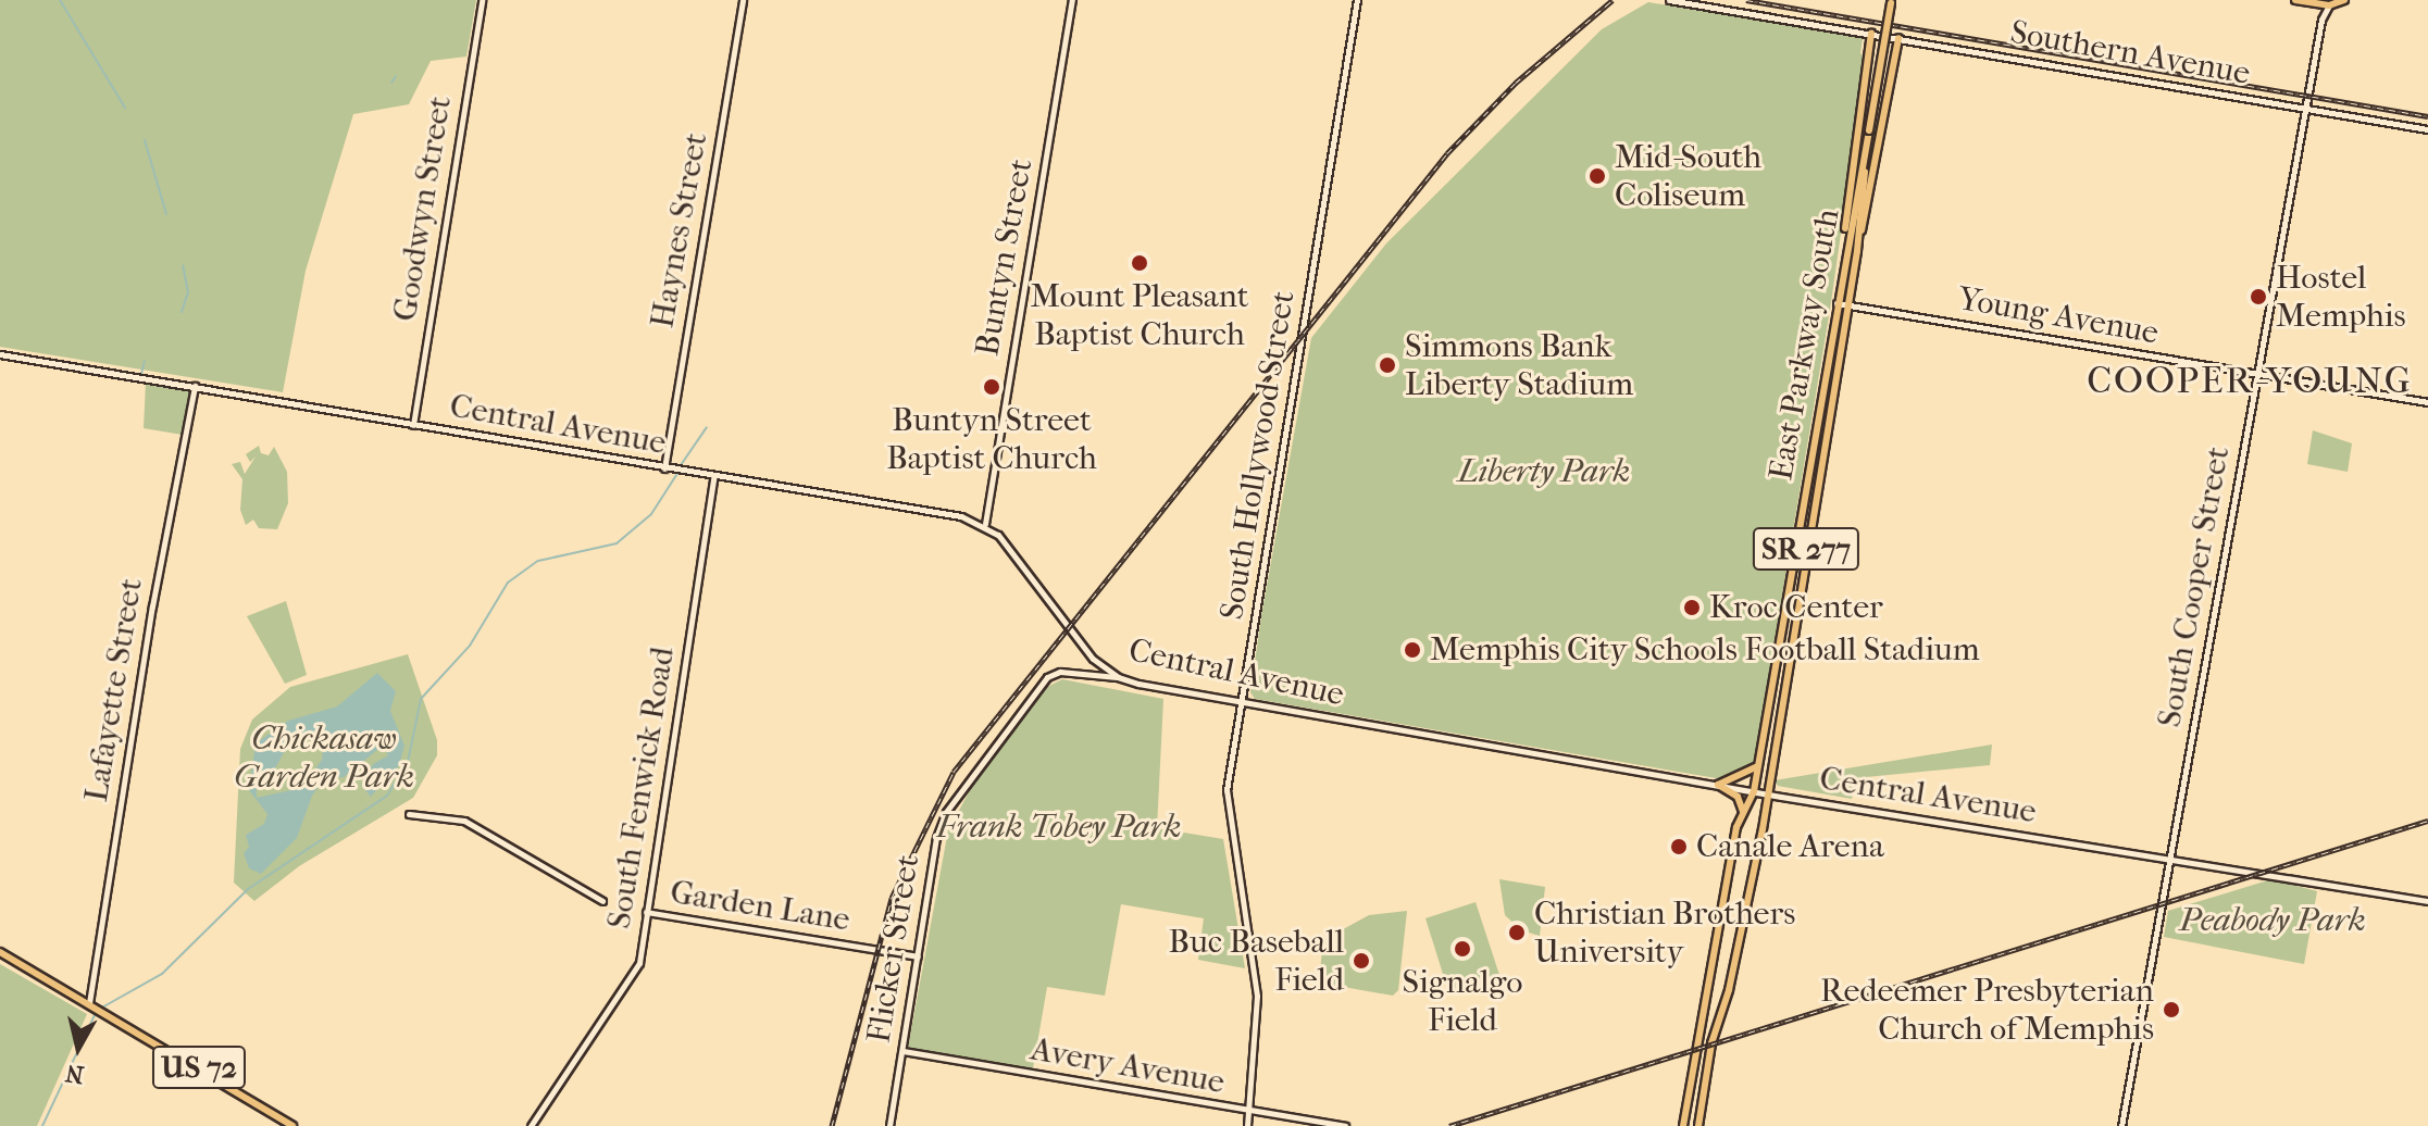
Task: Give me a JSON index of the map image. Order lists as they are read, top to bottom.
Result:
{
  "streets": {
    "main road": [
      "Southern Avenue",
      "Goodwyn Street",
      "Haynes Street",
      "Buntyn Street",
      "Young Avenue",
      "East Parkway South",
      "Central Avenue",
      "South Hollywood Street",
      "SR 277",
      "South Cooper Street",
      "Lafayette Street",
      "South Fenwick Road",
      "Garden Lane",
      "Flicker Street",
      "Avery Avenue",
      "US 72"
    ]
  },
  "crossings": [
    ["Southern Avenue", "South Cooper Street"],
    ["Goodwyn Street", "Central Avenue"],
    ["Haynes Street", "Central Avenue"],
    ["Buntyn Street", "Central Avenue"],
    ["Young Avenue", "East Parkway South"],
    ["Young Avenue", "South Cooper Street"],
    ["East Parkway South", "Central Avenue"],
    ["Central Avenue", "South Hollywood Street"],
    ["Central Avenue", "South Cooper Street"],
    ["Central Avenue", "Lafayette Street"],
    ["Central Avenue", "South Fenwick Road"],
    ["Central Avenue", "Flicker Street"],
    ["South Hollywood Street", "Avery Avenue"],
    ["Lafayette Street", "US 72"],
    ["South Fenwick Road", "Garden Lane"],
    ["Garden Lane", "Flicker Street"],
    ["Flicker Street", "Avery Avenue"]
  ],
  "districts": ["COOPER-YOUNG"],
  "parks": [
    "Liberty Park",
    "Chickasaw Garden Park",
    "Frank Tobey Park",
    "Peabody Park"
  ],
  "places": [
    "Mid-South Coliseum",
    "Mount Pleasant Baptist Church",
    "Hostel Memphis",
    "Simmons Bank Liberty Stadium",
    "Buntyn Street Baptist Church",
    "Kroc Center",
    "Memphis City Schools Football Stadium",
    "Canale Arena",
    "Christian Brothers University",
    "Signalgo Field",
    "Buc Baseball Field",
    "Redeemer Presbyterian Church of Memphis"
  ],
  "north": "bottom"
}
